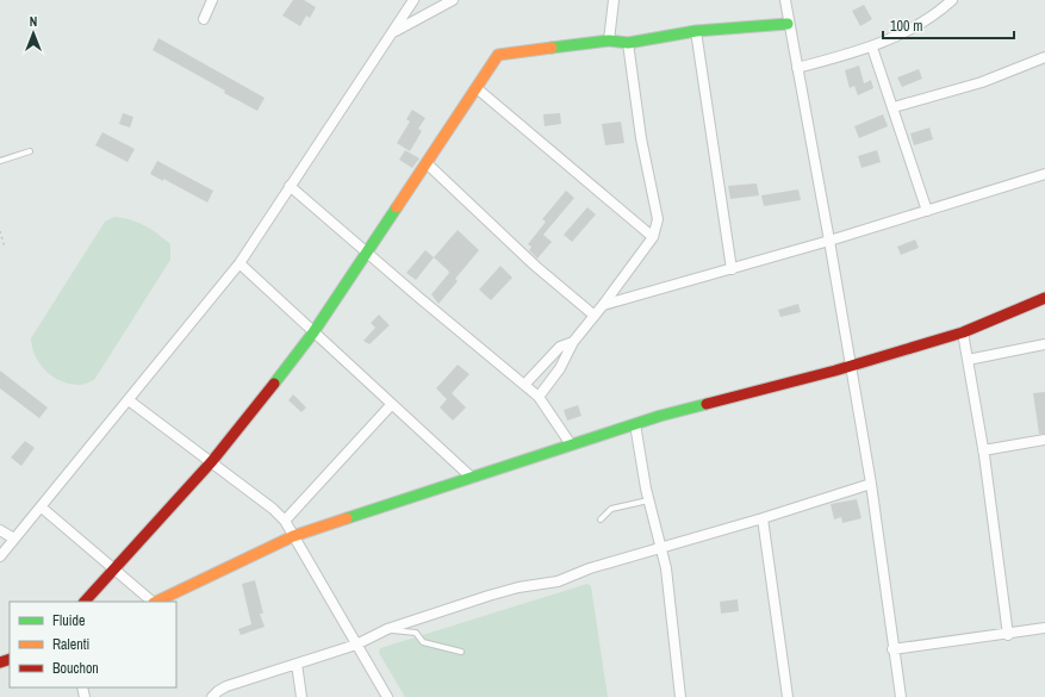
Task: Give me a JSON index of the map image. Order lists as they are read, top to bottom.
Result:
{
  "legend": ["Fluide", "Ralenti", "Bouchon"],
  "scale_bar": "100 m",
  "north": "top"
}
